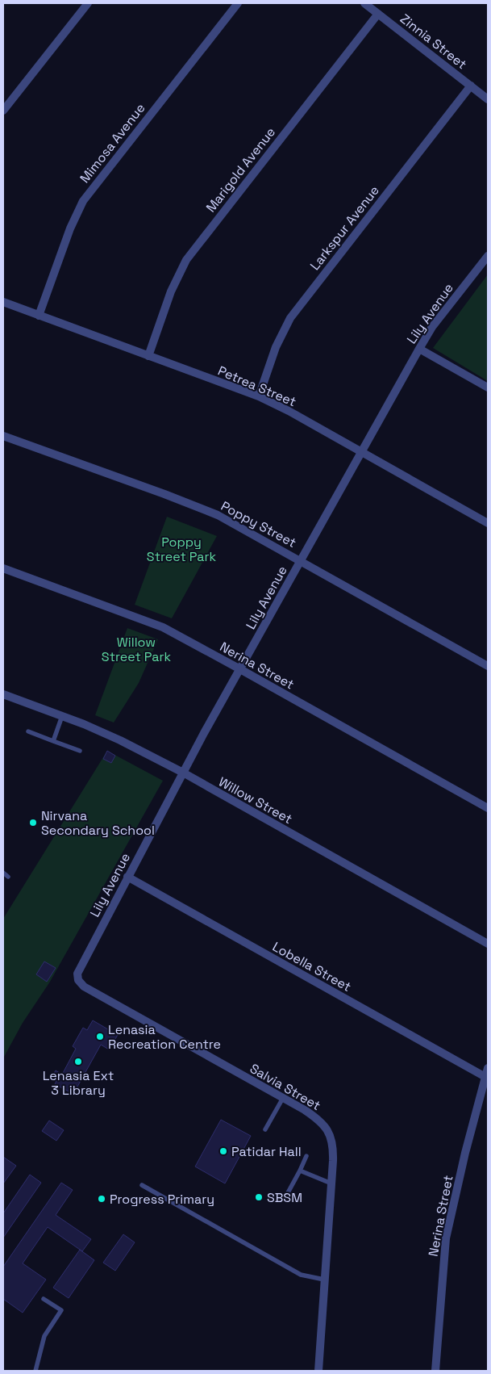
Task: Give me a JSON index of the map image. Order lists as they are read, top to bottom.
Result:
{
  "streets": {
    "street": [
      "Zinnia Street",
      "Mimosa Avenue",
      "Marigold Avenue",
      "Larkspur Avenue",
      "Lily Avenue",
      "Petrea Street",
      "Poppy Street",
      "Nerina Street",
      "Willow Street",
      "Lobella Street",
      "Salvia Street"
    ]
  },
  "crossings": [
    ["Zinnia Street", "Marigold Avenue"],
    ["Zinnia Street", "Larkspur Avenue"],
    ["Mimosa Avenue", "Petrea Street"],
    ["Marigold Avenue", "Petrea Street"],
    ["Larkspur Avenue", "Petrea Street"],
    ["Lily Avenue", "Petrea Street"],
    ["Lily Avenue", "Poppy Street"],
    ["Lily Avenue", "Nerina Street"],
    ["Lily Avenue", "Willow Street"],
    ["Lily Avenue", "Lobella Street"],
    ["Lily Avenue", "Salvia Street"],
    ["Nerina Street", "Lobella Street"]
  ],
  "parks": ["Poppy Street Park", "Willow Street Park"],
  "places": [
    "Nirvana Secondary School",
    "Lenasia Recreation Centre",
    "Lenasia Ext 3 Library",
    "Patidar Hall",
    "SBSM",
    "Progress Primary"
  ]
}
